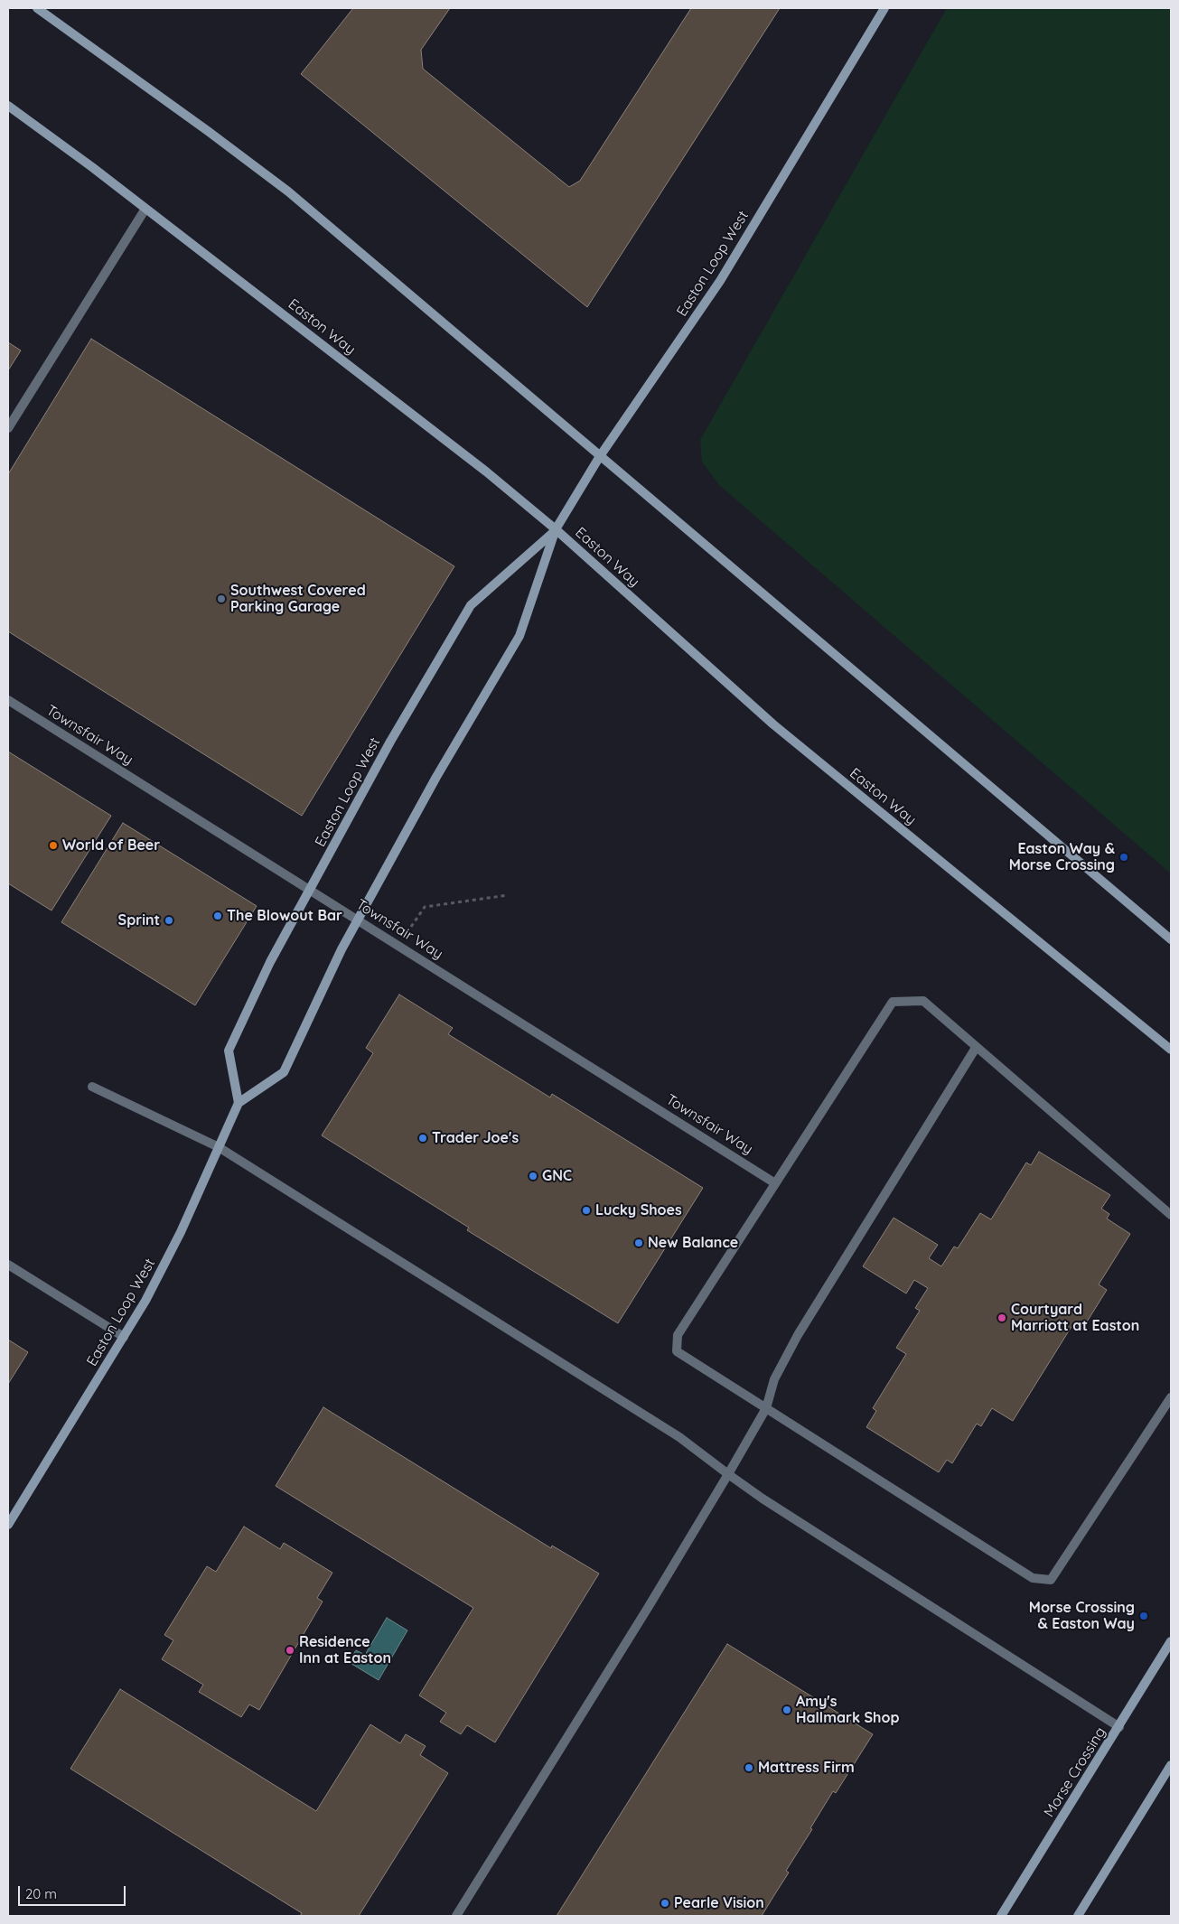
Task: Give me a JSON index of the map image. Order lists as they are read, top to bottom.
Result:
{
  "streets": {
    "main road": ["Easton Loop West", "Easton Way", "Morse Crossing"],
    "street": ["Townsfair Way"]
  },
  "crossings": [
    ["Easton Loop West", "Easton Way"],
    ["Easton Loop West", "Townsfair Way"]
  ],
  "places": [
    "Southwest Covered Parking Garage",
    "World of Beer",
    "Easton Way & Morse Crossing",
    "The Blowout Bar",
    "Sprint",
    "Trader Joe's",
    "GNC",
    "Lucky Shoes",
    "New Balance",
    "Courtyard Marriott at Easton",
    "Morse Crossing & Easton Way",
    "Residence Inn at Easton",
    "Amy's Hallmark Shop",
    "Mattress Firm",
    "Pearle Vision"
  ],
  "scale_bar": "20 m"
}
